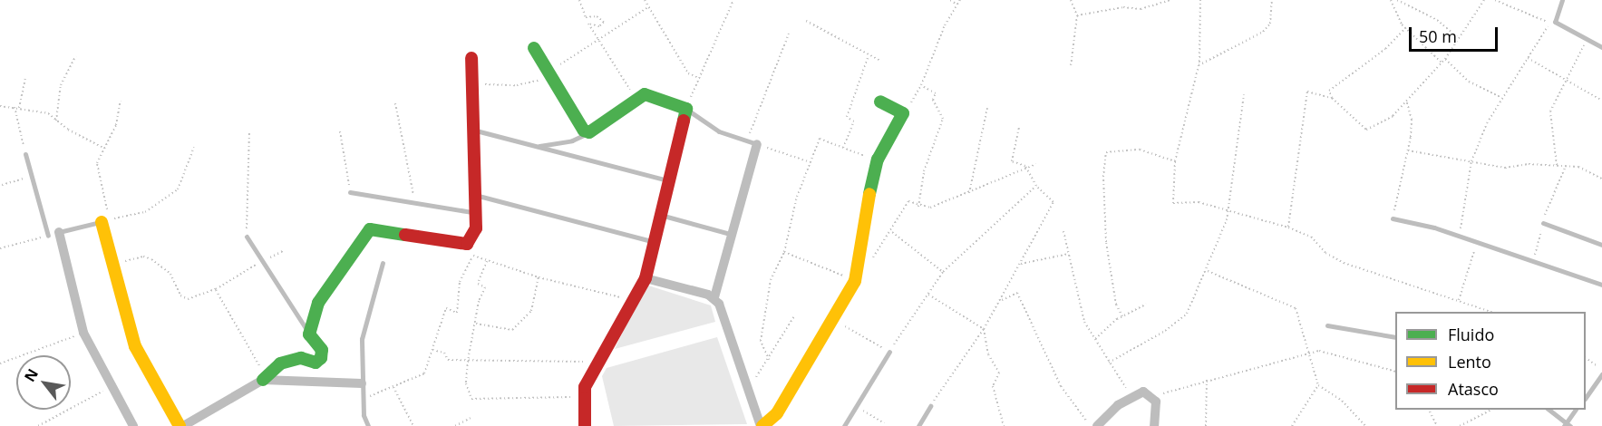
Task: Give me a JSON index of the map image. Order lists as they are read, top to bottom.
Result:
{
  "legend": ["Fluido", "Lento", "Atasco"],
  "scale_bar": "50 m",
  "north": "top left"
}
